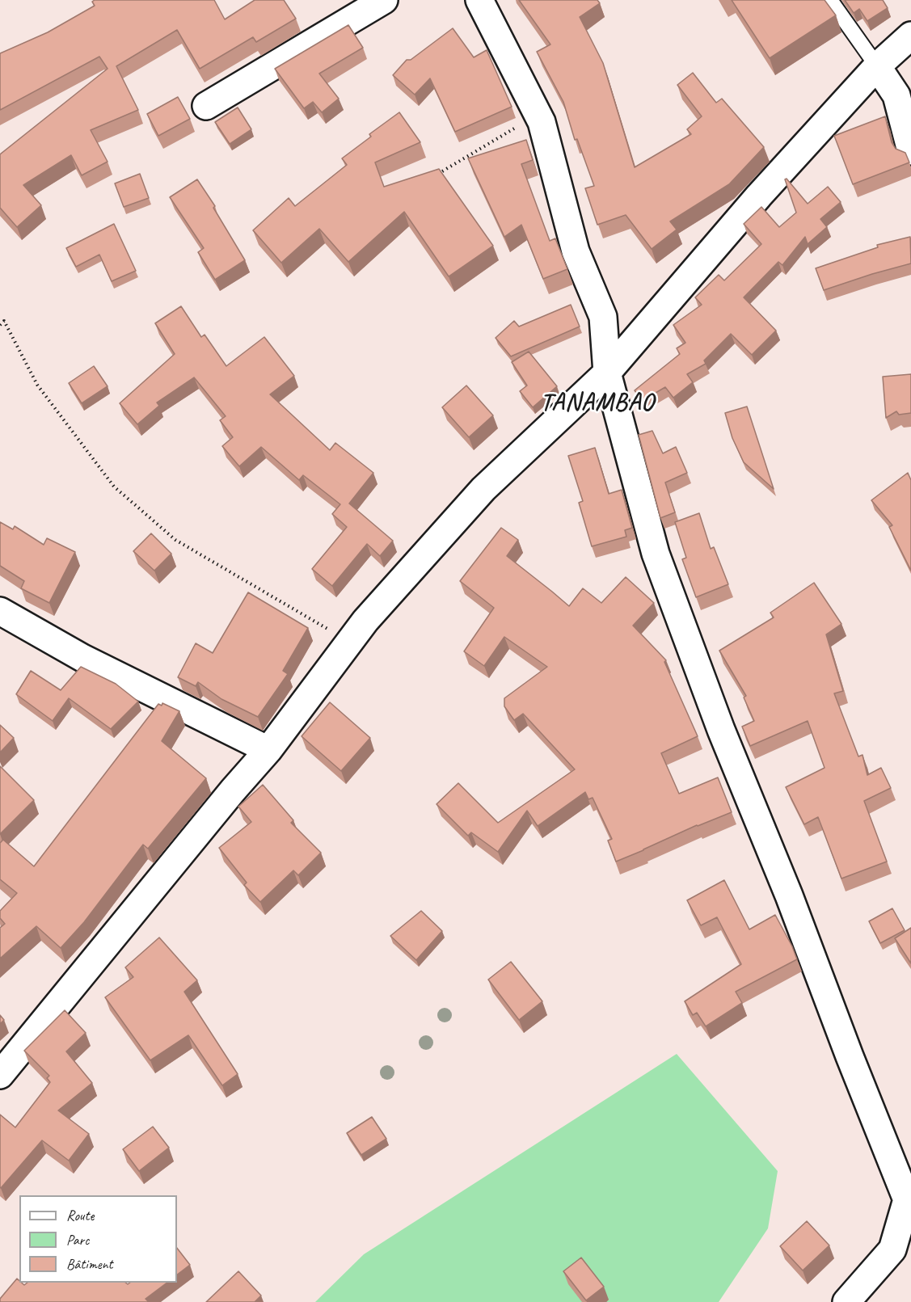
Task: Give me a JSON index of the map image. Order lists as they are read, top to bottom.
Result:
{
  "districts": ["TANAMBAO"],
  "legend": ["Route", "Parc", "Bâtiment"]
}
